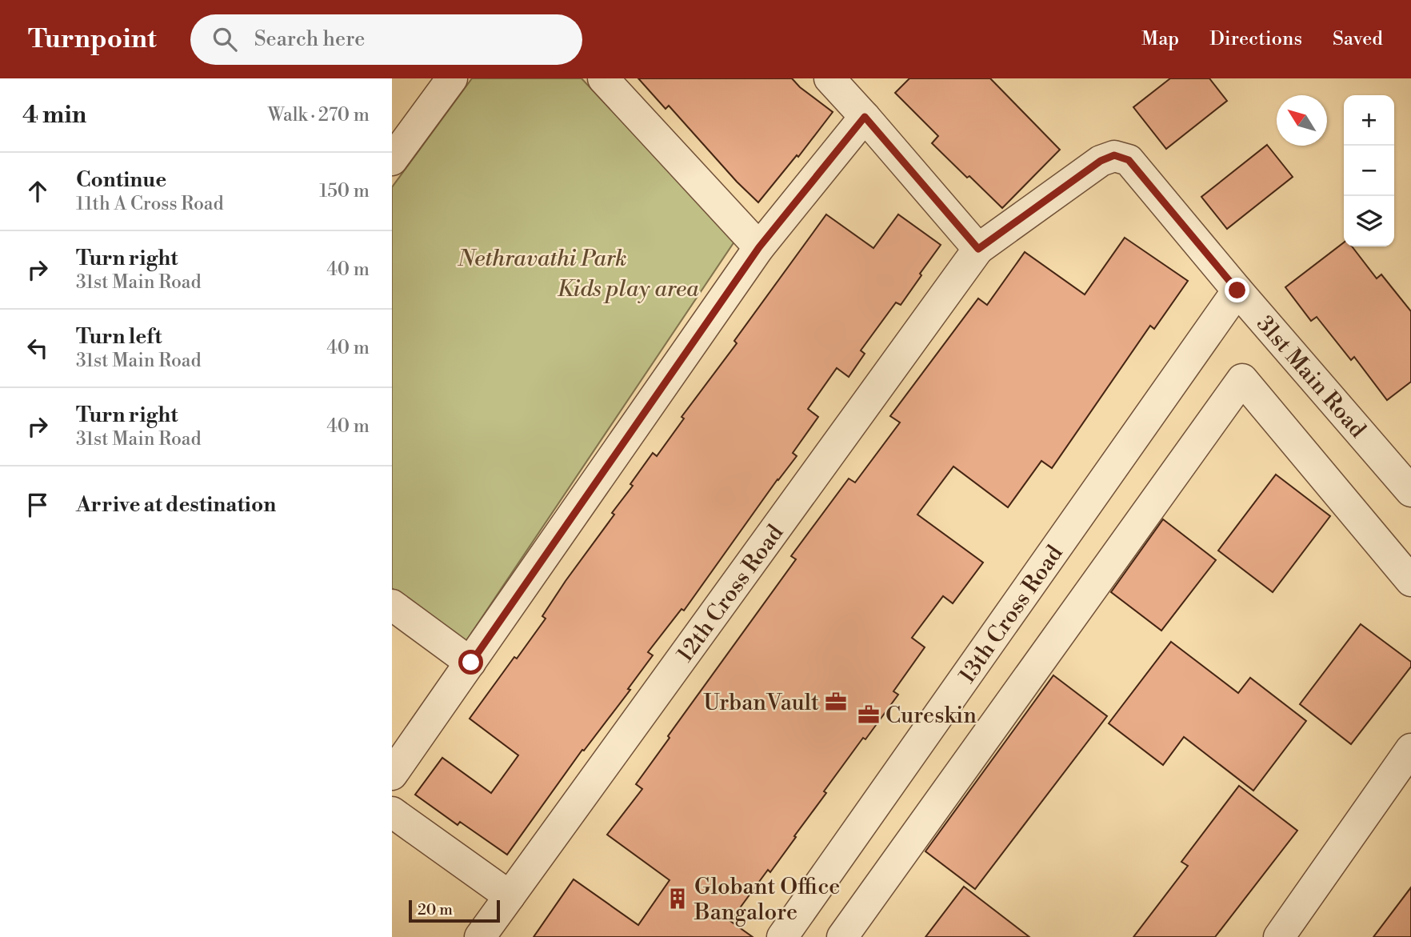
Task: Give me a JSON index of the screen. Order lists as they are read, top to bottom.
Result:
{
  "streets": {
    "street": ["31st Main Road", "12th Cross Road", "13th Cross Road"]
  },
  "crossings": [
    ["31st Main Road", "12th Cross Road"],
    ["31st Main Road", "13th Cross Road"]
  ],
  "parks": ["Nethravathi Park", "Kids play area"],
  "places": {
    "office": ["UrbanVault", "Cureskin"],
    "building": ["Globant Office Bangalore"]
  },
  "scale_bar": "20 m",
  "north": "top left",
  "page": {
    "header": "Turnpoint",
    "search": "Search here",
    "nav": ["Map", "Directions", "Saved"],
    "heading": ["4 min", "Walk · 270 m"],
    "map_buttons": ["+", "−"],
    "list": [
      ["Continue", "11th A Cross Road", "150 m"],
      ["Turn right", "31st Main Road", "40 m"],
      ["Turn left", "31st Main Road", "40 m"],
      ["Turn right", "31st Main Road", "40 m"],
      "Arrive at destination"
    ],
    "scale": "20 m"
  }
}
